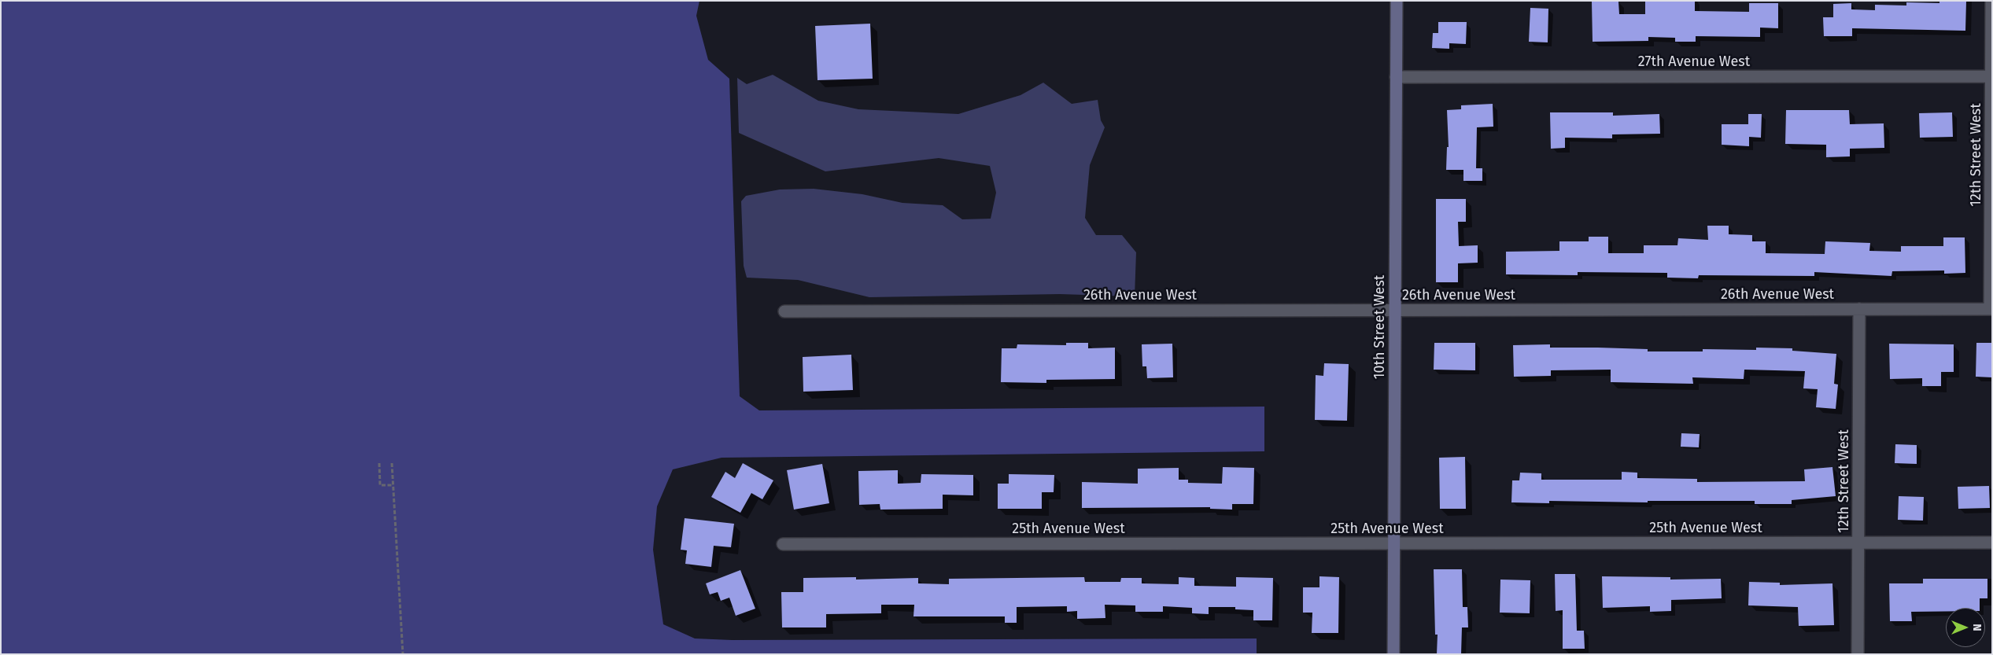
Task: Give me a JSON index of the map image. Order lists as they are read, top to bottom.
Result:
{
  "streets": {
    "street": [
      "27th Avenue West",
      "12th Street West",
      "26th Avenue West",
      "10th Street West",
      "25th Avenue West"
    ]
  },
  "crossings": [
    ["27th Avenue West", "12th Street West"],
    ["27th Avenue West", "10th Street West"],
    ["12th Street West", "26th Avenue West"],
    ["12th Street West", "25th Avenue West"],
    ["26th Avenue West", "10th Street West"],
    ["10th Street West", "25th Avenue West"]
  ],
  "north": "right"
}
